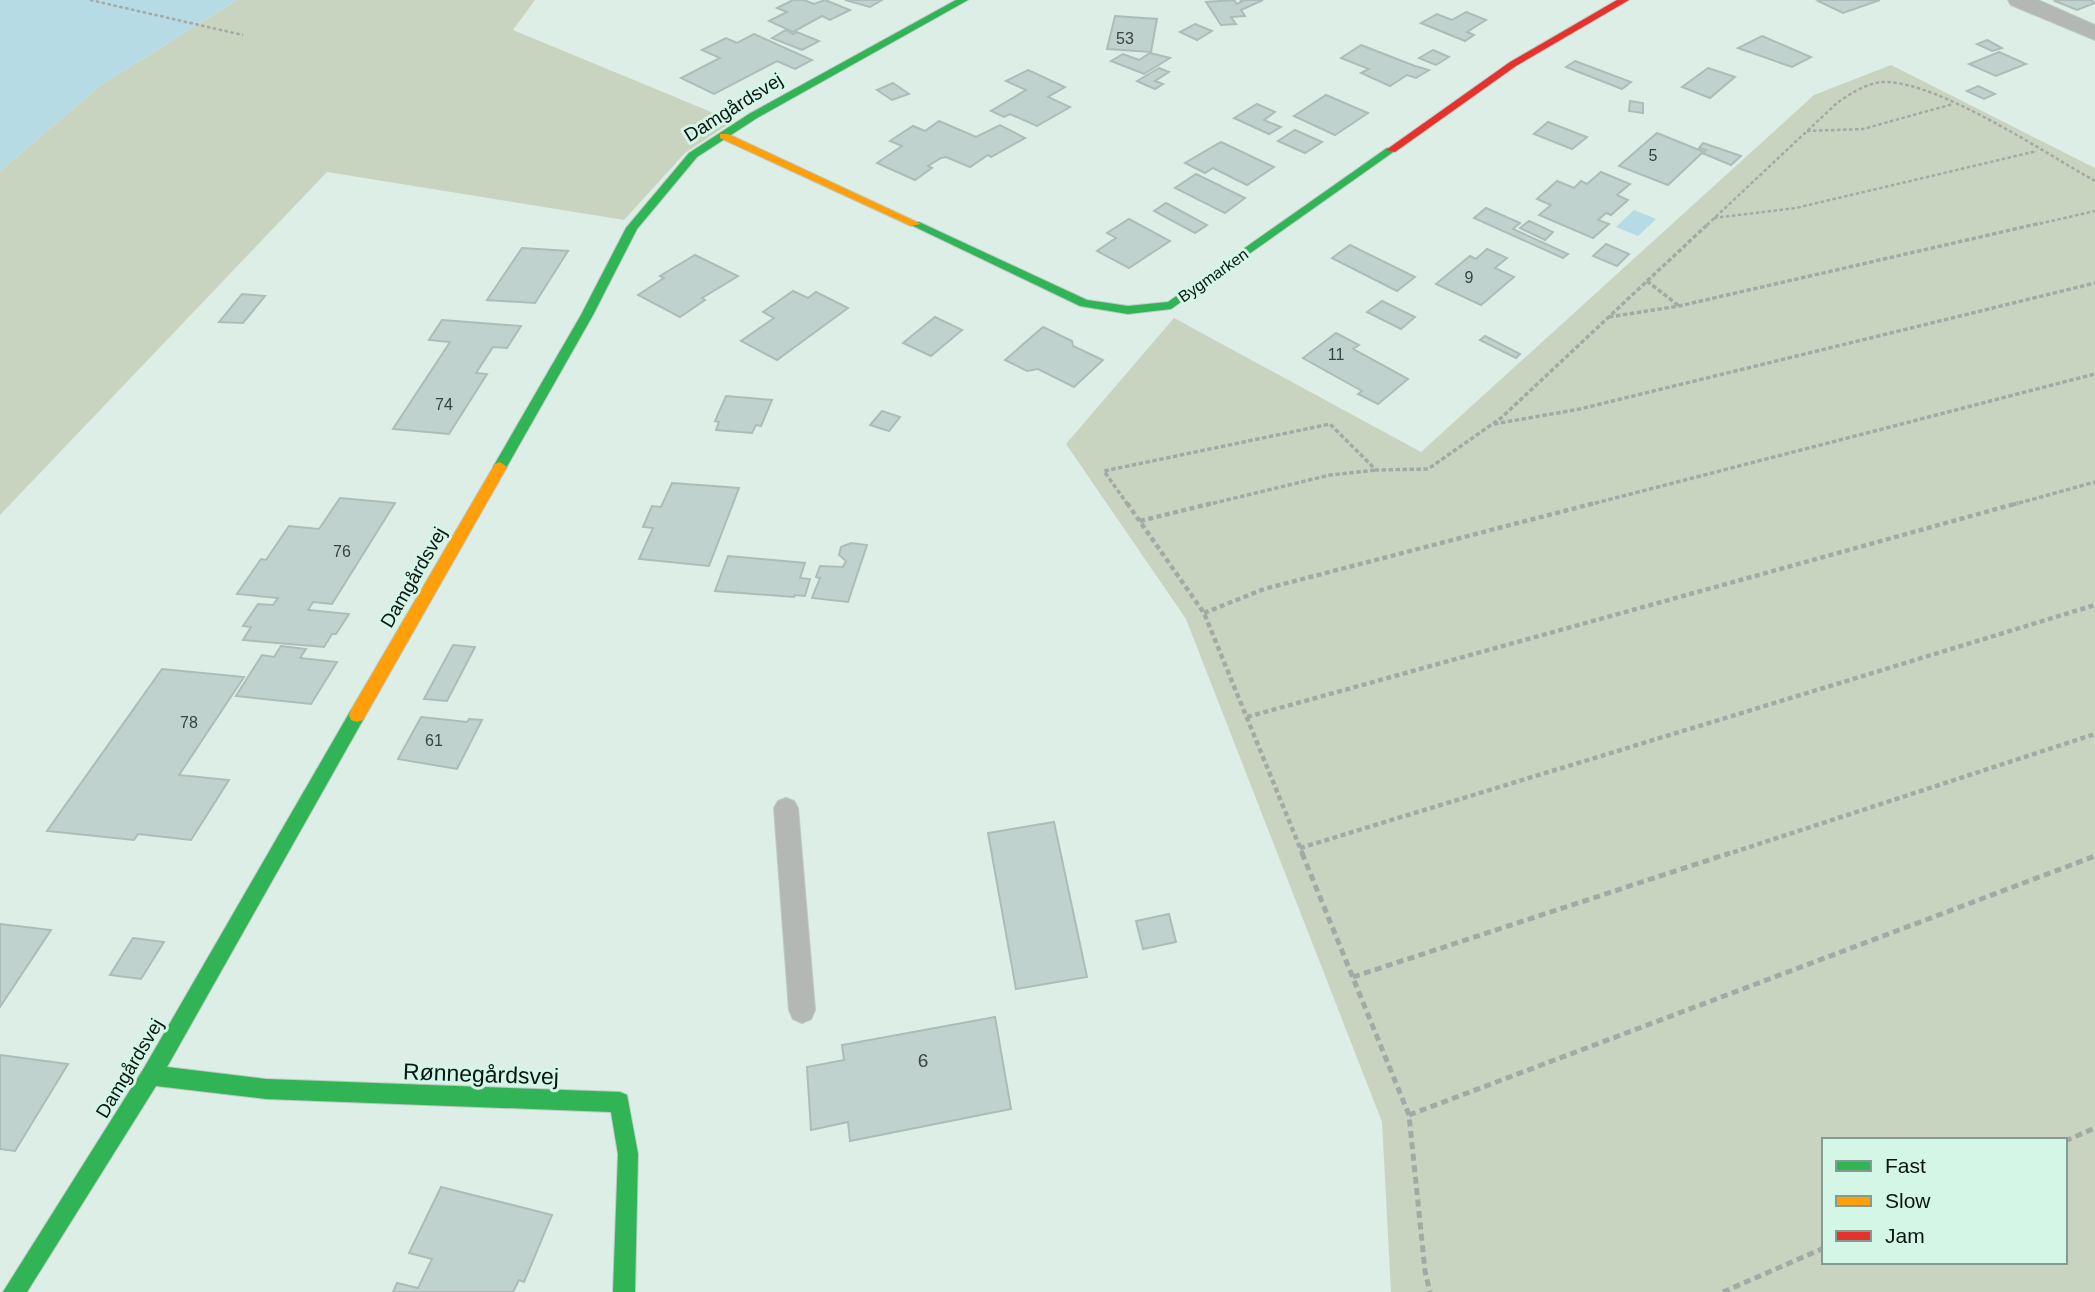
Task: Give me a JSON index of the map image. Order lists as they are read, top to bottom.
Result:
{
  "streets": {
    "street": ["Damgårdsvej", "Bygmarken", "Rønnegårdsvej"]
  },
  "crossings": [
    ["Damgårdsvej", "Bygmarken"],
    ["Damgårdsvej", "Rønnegårdsvej"]
  ],
  "house_numbers": [
    "53",
    "5",
    "9",
    "11",
    "74",
    "76",
    "78",
    "61",
    "6"
  ],
  "legend": ["Fast", "Slow", "Jam"]
}
